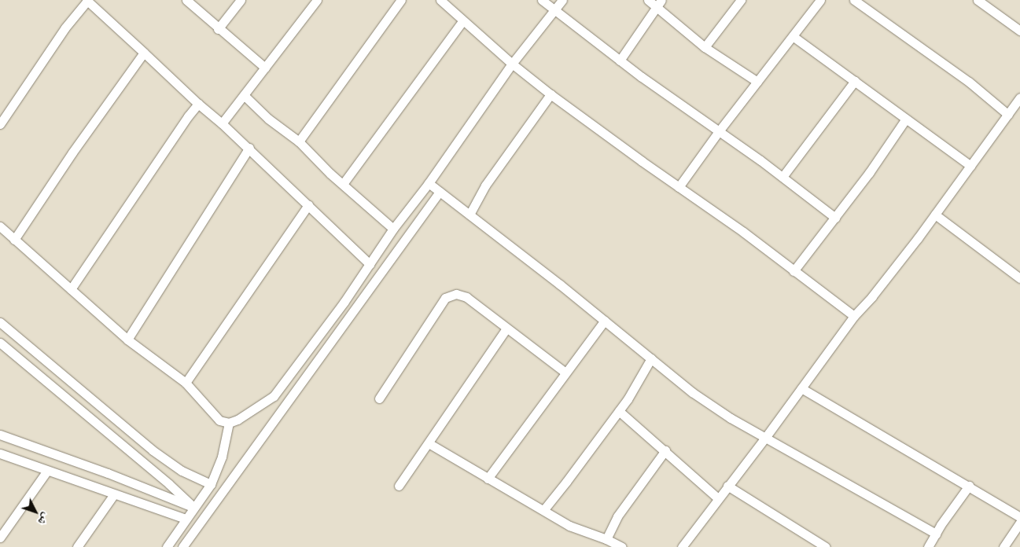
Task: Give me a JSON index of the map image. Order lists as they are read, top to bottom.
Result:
{
  "north": "bottom right"
}
